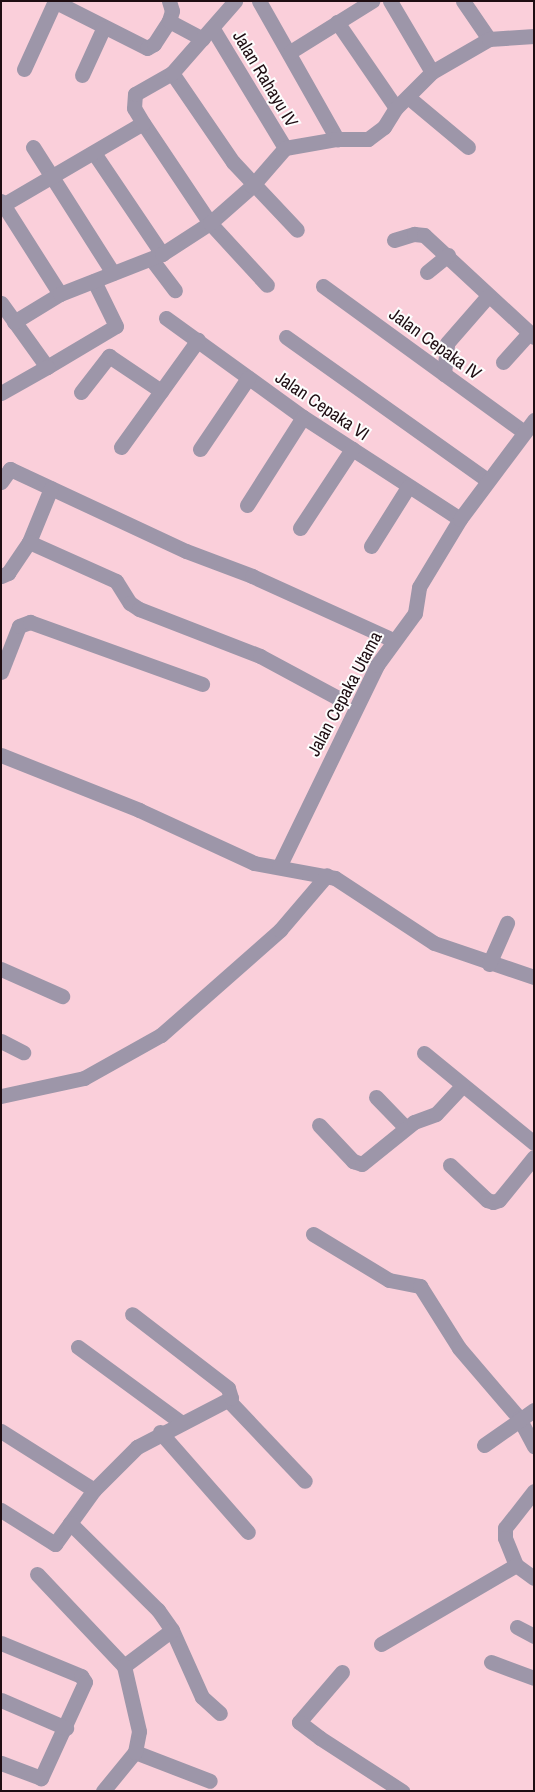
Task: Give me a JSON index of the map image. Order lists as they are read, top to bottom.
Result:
{
  "streets": {
    "street": [
      "Jalan Rahayu IV",
      "Jalan Cepaka IV",
      "Jalan Cepaka VI",
      "Jalan Cepaka Utama"
    ]
  },
  "crossings": [
    ["Jalan Cepaka IV", "Jalan Cepaka Utama"],
    ["Jalan Cepaka VI", "Jalan Cepaka Utama"]
  ]
}
